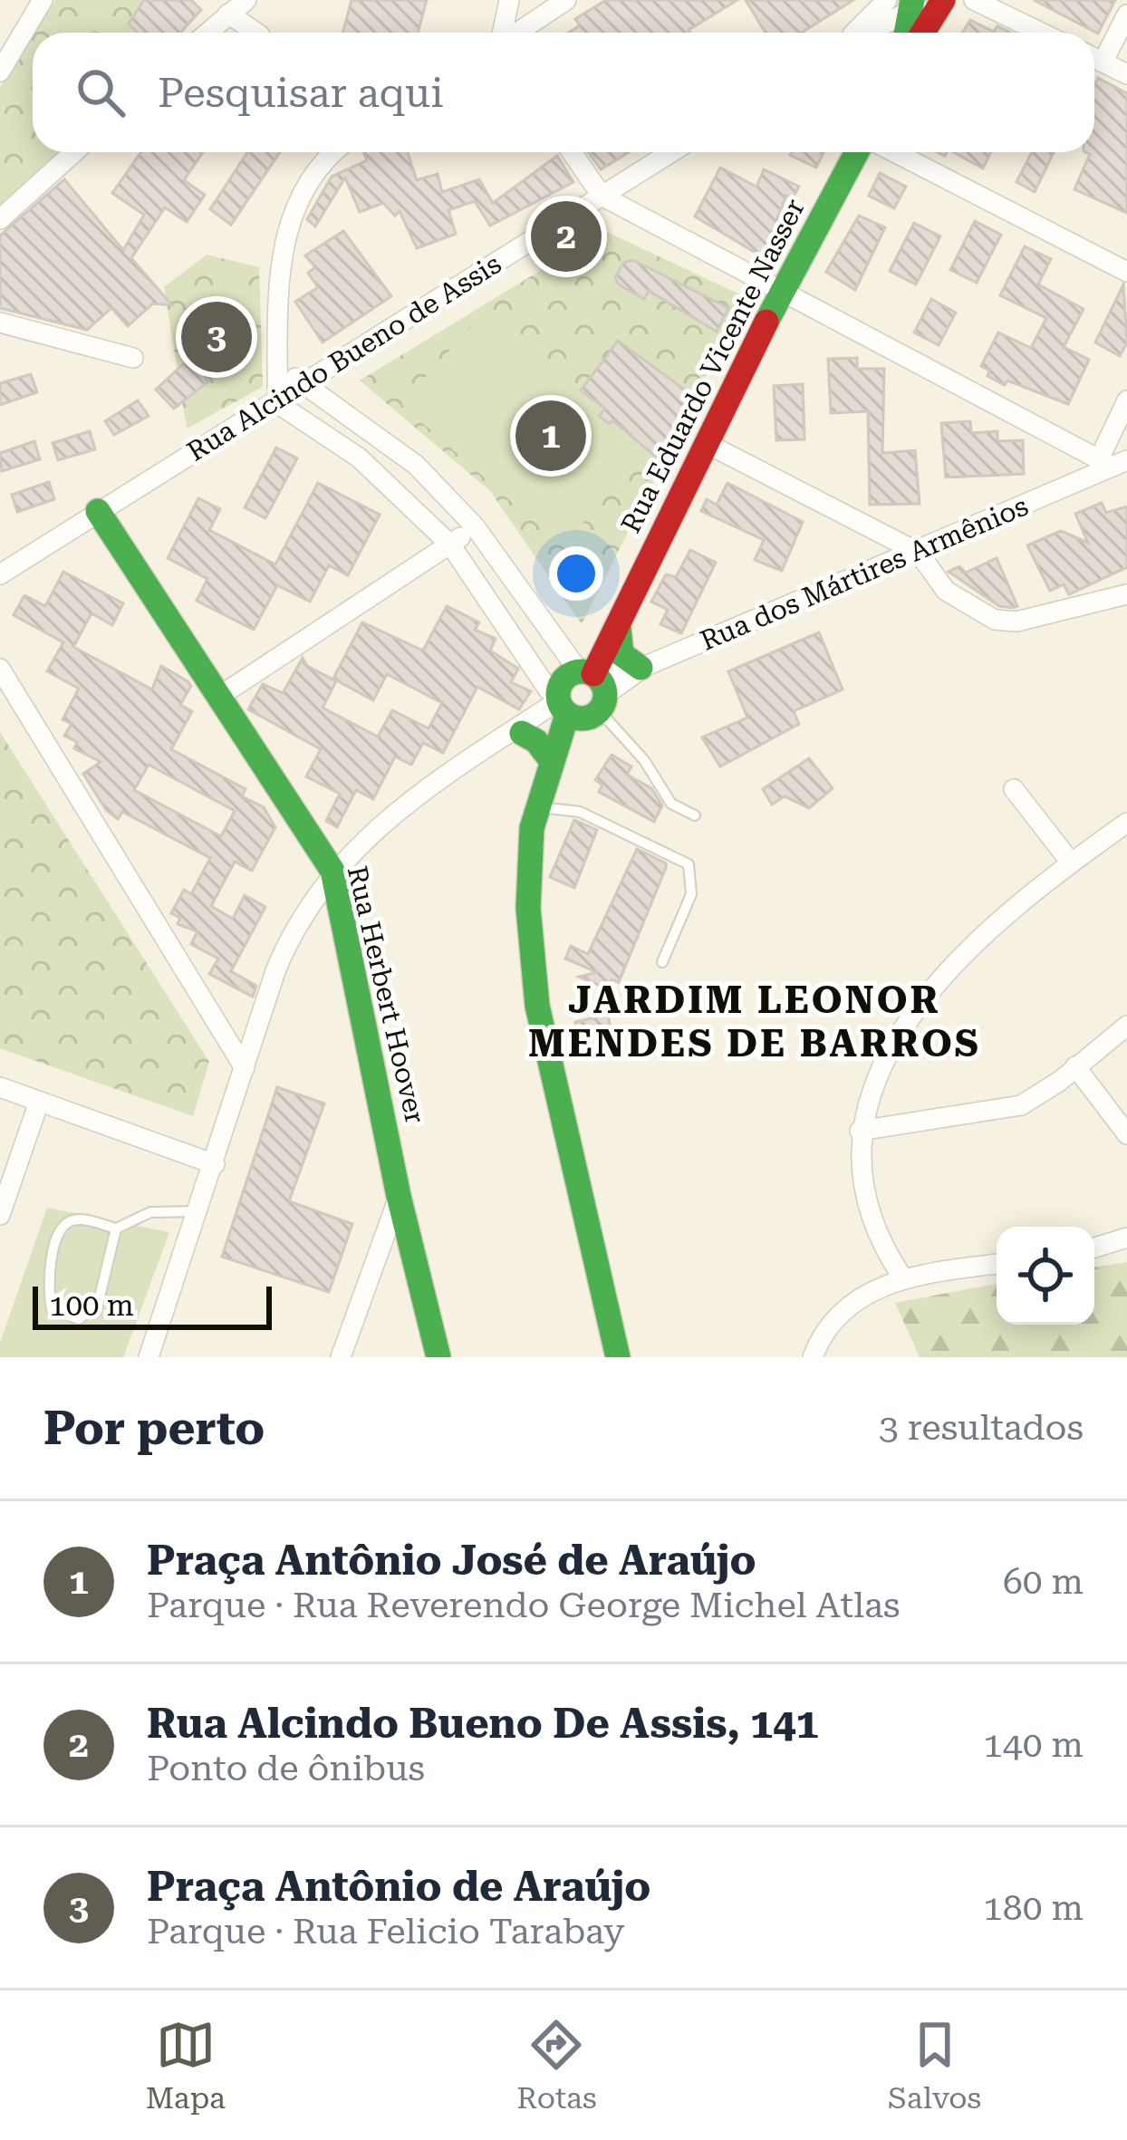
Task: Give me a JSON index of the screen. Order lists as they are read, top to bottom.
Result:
{
  "streets": {
    "street": [
      "Rua Alcindo Bueno de Assis",
      "Rua Eduardo Vicente Nasser",
      "Rua dos Mártires Armênios",
      "Rua Herbert Hoover"
    ]
  },
  "crossings": [
    ["Rua Alcindo Bueno de Assis", "Rua Herbert Hoover"],
    ["Rua Eduardo Vicente Nasser", "Rua dos Mártires Armênios"]
  ],
  "districts": ["JARDIM LEONOR MENDES DE BARROS"],
  "scale_bar": "100 m",
  "page": {
    "search": "Pesquisar aqui",
    "pins": ["2", "3", "1"],
    "scale": "100 m",
    "heading": ["Por perto", "3 resultados"],
    "list": [
      {
        "mark": "1",
        "name": "Praça Antônio José de Araújo",
        "note": "Parque · Rua Reverendo George Michel Atlas",
        "value": "60 m"
      },
      {
        "mark": "2",
        "name": "Rua Alcindo Bueno De Assis, 141",
        "note": "Ponto de ônibus",
        "value": "140 m"
      },
      {
        "mark": "3",
        "name": "Praça Antônio de Araújo",
        "note": "Parque · Rua Felicio Tarabay",
        "value": "180 m"
      }
    ],
    "nav": ["Mapa", "Rotas", "Salvos"]
  }
}
